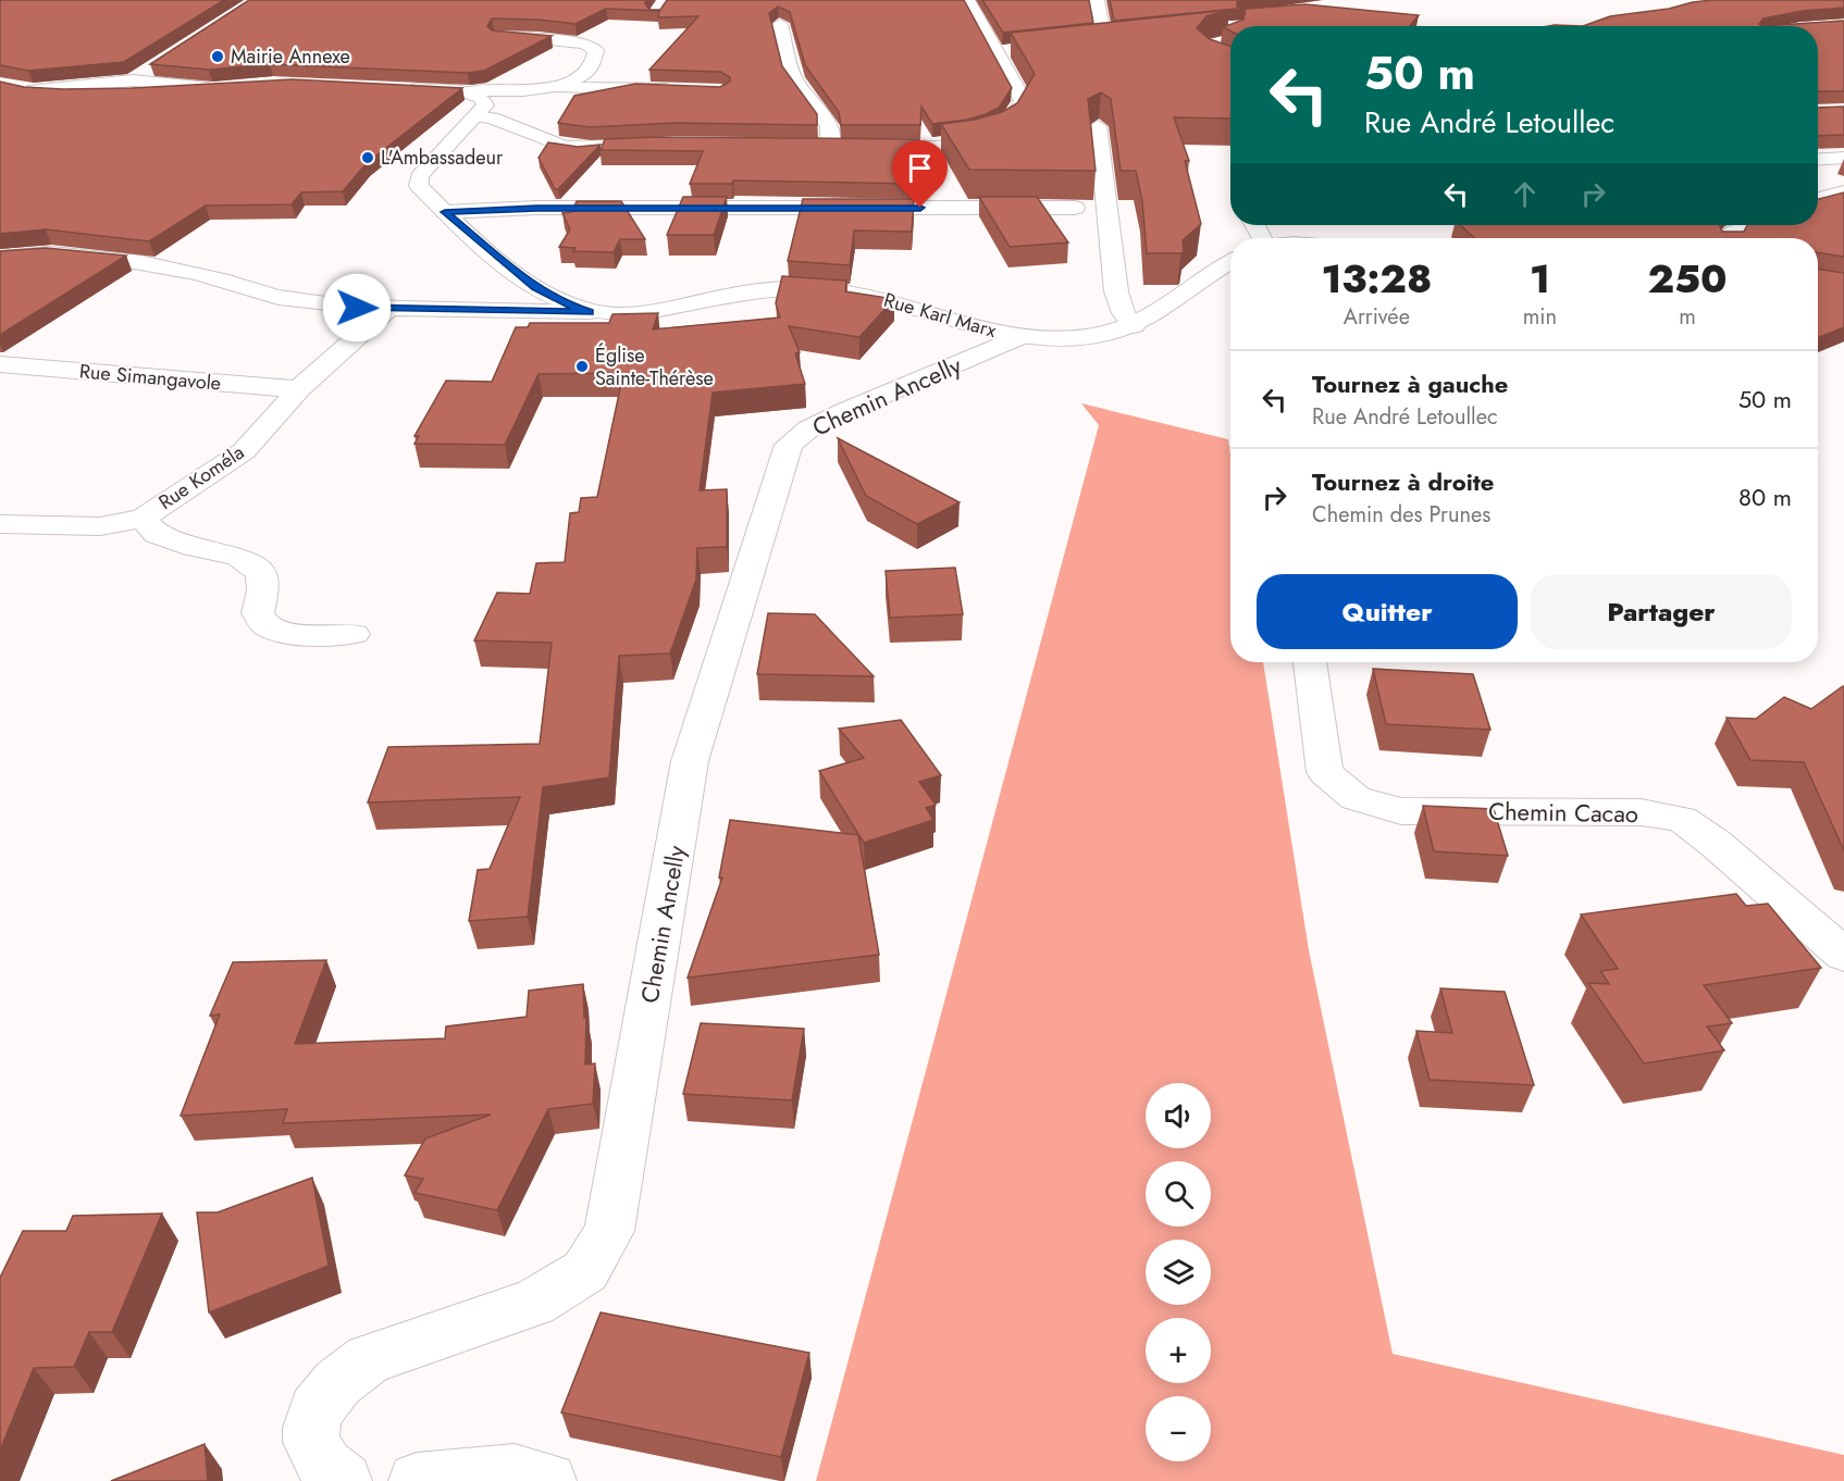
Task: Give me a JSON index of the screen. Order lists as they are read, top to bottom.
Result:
{
  "streets": {
    "street": [
      "Rue Karl Marx",
      "Rue Simangavole",
      "Chemin Ancelly",
      "Rue Koméla",
      "Chemin Cacao"
    ]
  },
  "crossings": [
    ["Rue Karl Marx", "Chemin Ancelly"],
    ["Rue Karl Marx", "Rue Koméla"],
    ["Rue Simangavole", "Rue Koméla"]
  ],
  "places": ["Mairie Annexe", "L'Ambassadeur", "Église Sainte-Thérèse"],
  "page": {
    "turn": ["50 m", "Rue André Letoullec"],
    "eta": [
      "13:28",
      "Arrivée",
      "1",
      "min",
      "250",
      "m"
    ],
    "list": [
      {
        "name": "Tournez à gauche",
        "note": "Rue André Letoullec",
        "value": "50 m"
      },
      {
        "name": "Tournez à droite",
        "note": "Chemin des Prunes",
        "value": "80 m"
      }
    ],
    "buttons": ["Quitter", "Partager"],
    "map_buttons": ["+", "−"]
  }
}
